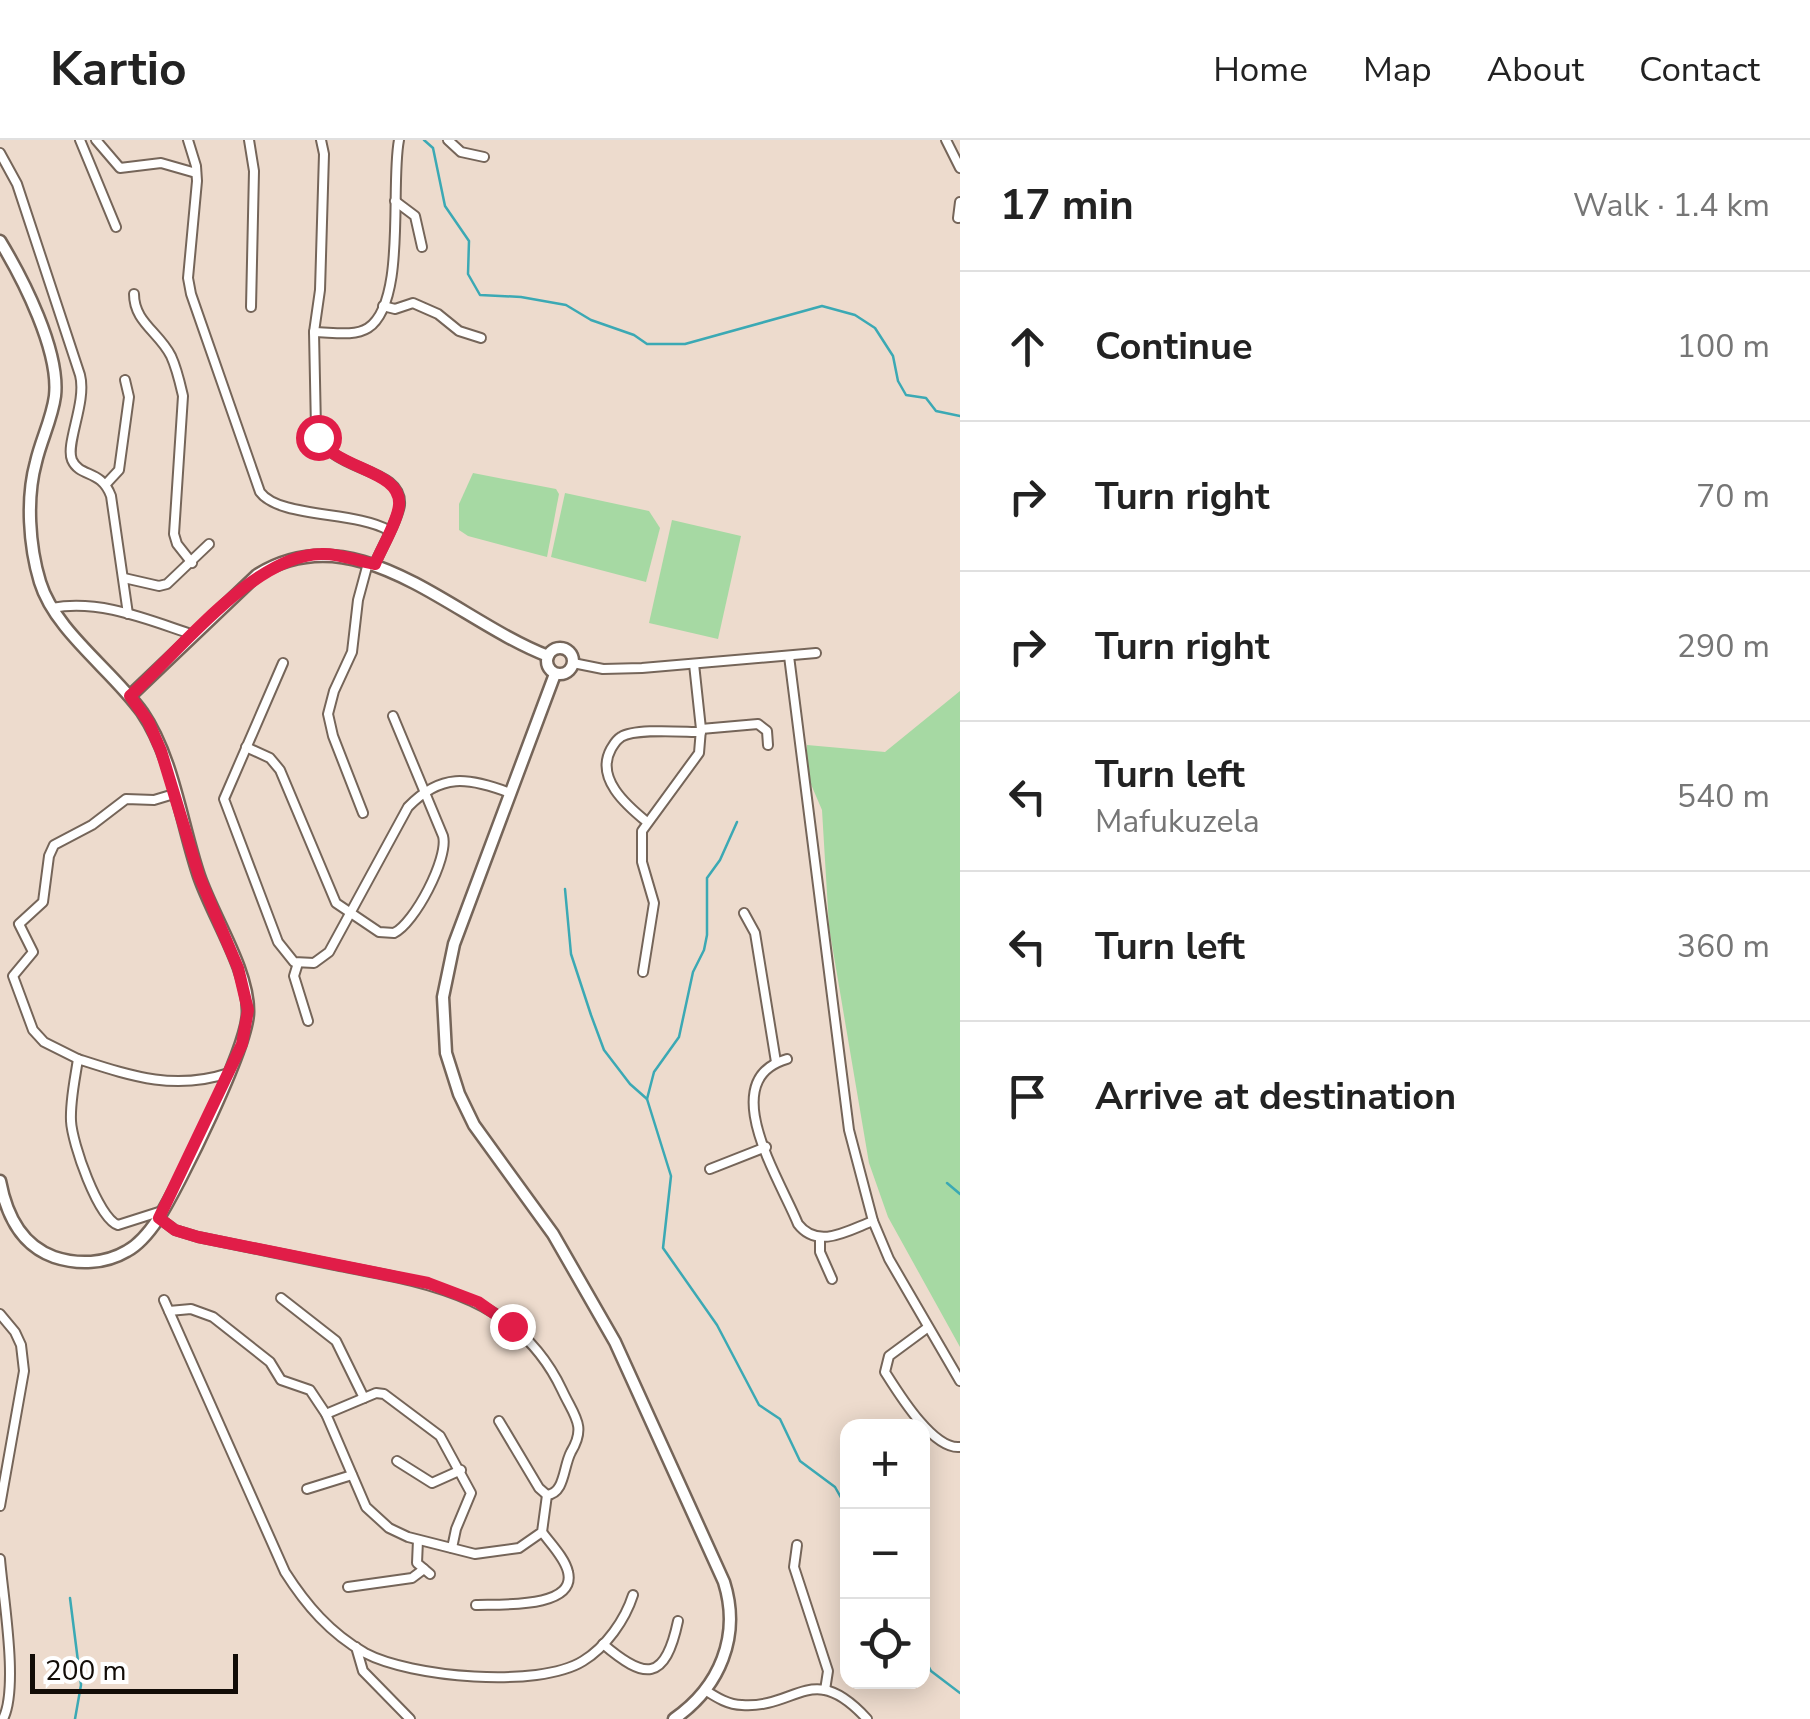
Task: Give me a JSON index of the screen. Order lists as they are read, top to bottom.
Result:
{
  "scale_bar": "200 m",
  "page": {
    "header": "Kartio",
    "nav": [
      "Home",
      "Map",
      "About",
      "Contact"
    ],
    "heading": ["17 min", "Walk · 1.4 km"],
    "list": [
      ["Continue", "100 m"],
      ["Turn right", "70 m"],
      ["Turn right", "290 m"],
      ["Turn left", "Mafukuzela", "540 m"],
      ["Turn left", "360 m"],
      "Arrive at destination"
    ],
    "map_buttons": ["+", "−"],
    "scale": "200 m"
  }
}
